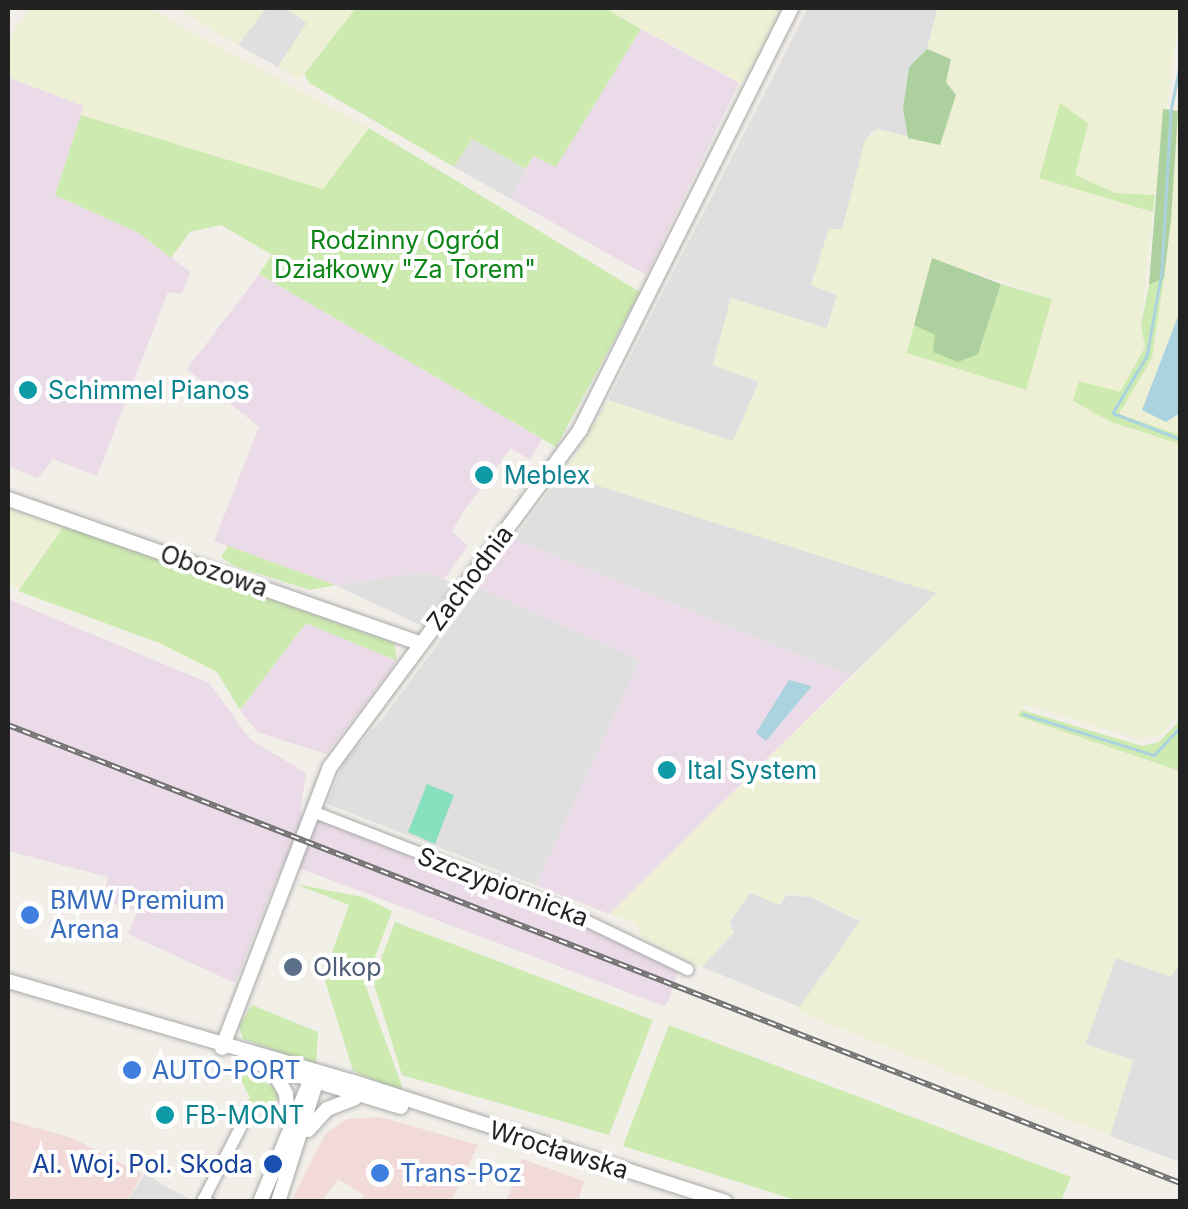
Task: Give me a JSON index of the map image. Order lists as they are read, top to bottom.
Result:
{
  "streets": {
    "street": [
      "Obozowa",
      "Zachodnia",
      "Szczypiornicka",
      "Wrocławska"
    ]
  },
  "crossings": [
    ["Obozowa", "Zachodnia"],
    ["Zachodnia", "Szczypiornicka"],
    ["Zachodnia", "Wrocławska"]
  ],
  "parks": ["Rodzinny Ogród Działkowy \"Za Torem\""],
  "places": [
    "Schimmel Pianos",
    "Meblex",
    "Ital System",
    "BMW Premium Arena",
    "Olkop",
    "AUTO-PORT",
    "FB-MONT",
    "Al. Woj. Pol. Skoda",
    "Trans-Poz"
  ]
}
